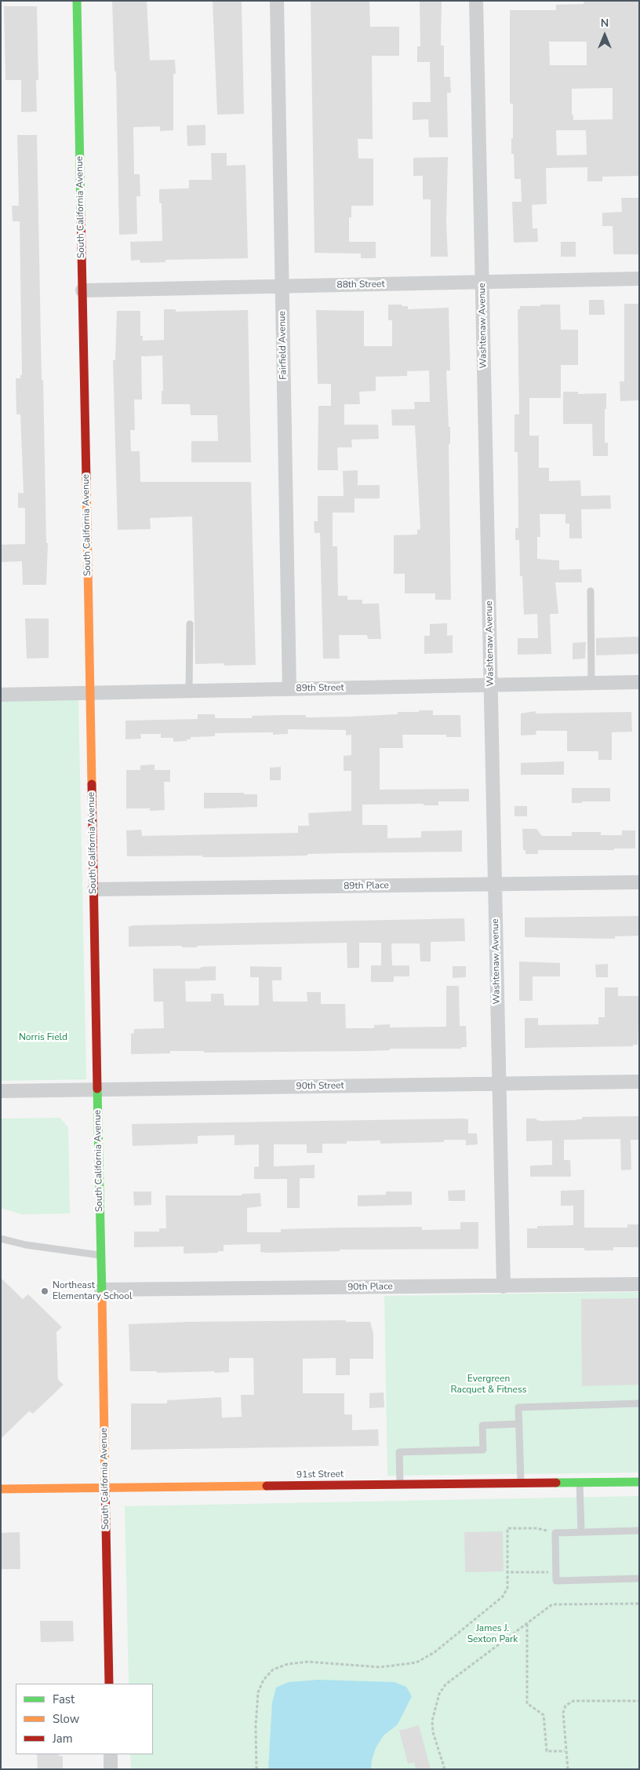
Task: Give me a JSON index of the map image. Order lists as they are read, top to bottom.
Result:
{
  "streets": {
    "street": [
      "South California Avenue",
      "88th Street",
      "Washtenaw Avenue",
      "Fairfield Avenue",
      "89th Street",
      "89th Place",
      "90th Street",
      "90th Place",
      "91st Street"
    ]
  },
  "crossings": [
    ["South California Avenue", "88th Street"],
    ["South California Avenue", "89th Street"],
    ["South California Avenue", "89th Place"],
    ["South California Avenue", "90th Street"],
    ["South California Avenue", "90th Place"],
    ["South California Avenue", "91st Street"],
    ["88th Street", "Washtenaw Avenue"],
    ["88th Street", "Fairfield Avenue"],
    ["Washtenaw Avenue", "89th Street"],
    ["Washtenaw Avenue", "89th Place"],
    ["Washtenaw Avenue", "90th Street"],
    ["Washtenaw Avenue", "90th Place"],
    ["Fairfield Avenue", "89th Street"]
  ],
  "parks": ["Norris Field", "Evergreen Racquet & Fitness", "James J. Sexton Park"],
  "places": ["Northeast Elementary School"],
  "legend": ["Fast", "Slow", "Jam"],
  "north": "top"
}
